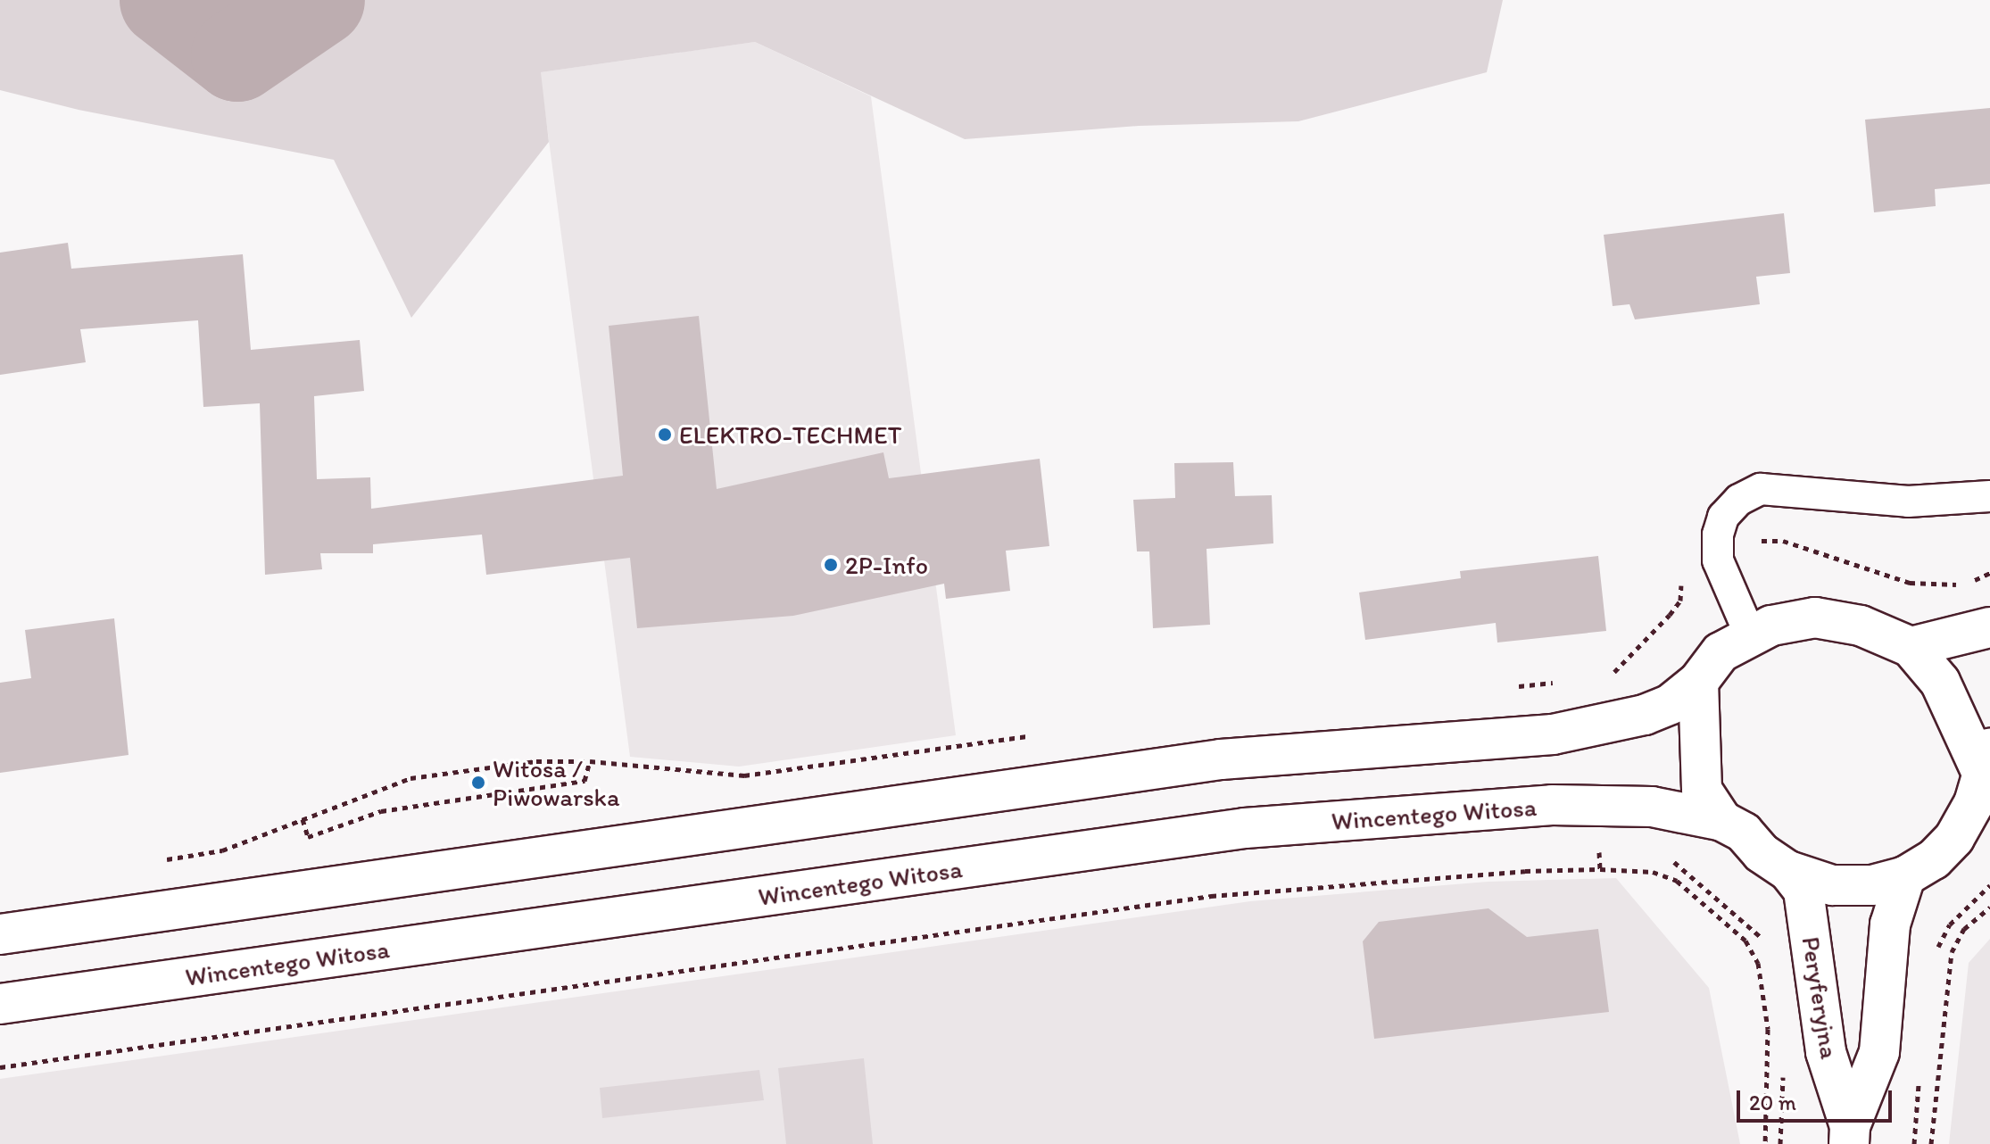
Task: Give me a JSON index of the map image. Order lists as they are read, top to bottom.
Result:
{
  "streets": {
    "main road": ["Wincentego Witosa", "Peryferyjna"]
  },
  "places": ["ELEKTRO-TECHMET", "2P-Info", "Witosa / Piwowarska"],
  "scale_bar": "20 m"
}
